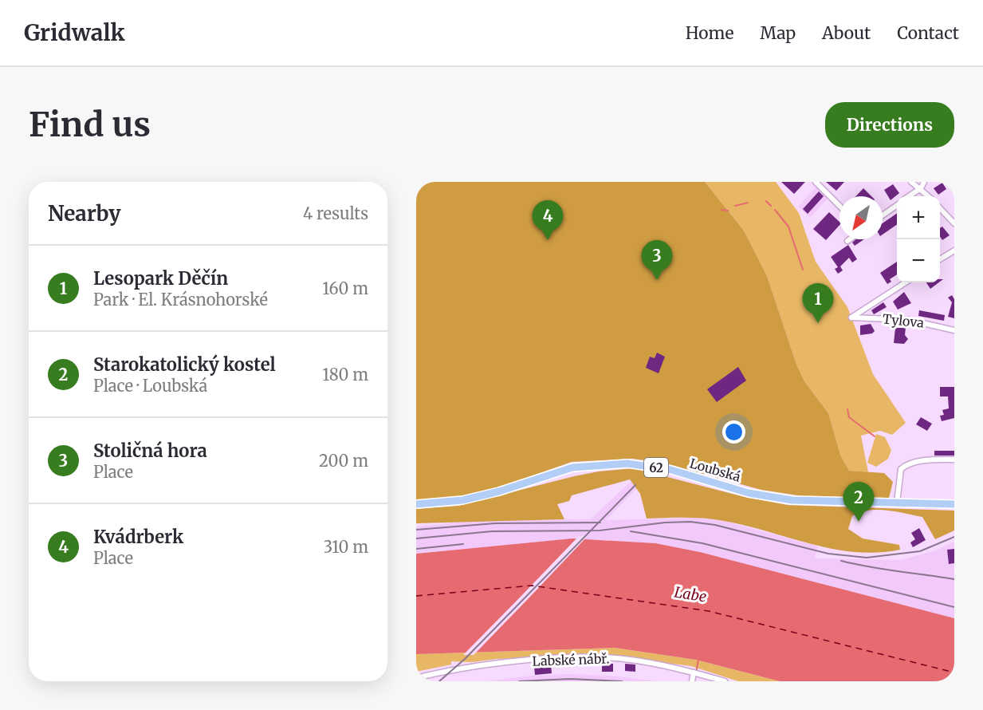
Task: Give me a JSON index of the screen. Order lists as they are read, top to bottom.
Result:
{
  "streets": {
    "main road": ["62", "Loubská"],
    "street": ["Tylova", "Labské nábř."]
  },
  "water": ["Labe"],
  "north": "bottom left",
  "page": {
    "header": "Gridwalk",
    "nav": [
      "Home",
      "Map",
      "About",
      "Contact"
    ],
    "buttons": "Directions",
    "title": "Find us",
    "heading": ["Nearby", "4 results"],
    "map_buttons": ["+", "−"],
    "pins": [
      "4",
      "3",
      "1",
      "2"
    ],
    "list": [
      {
        "mark": "1",
        "name": "Lesopark Děčín",
        "note": "Park · El. Krásnohorské",
        "value": "160 m"
      },
      {
        "mark": "2",
        "name": "Starokatolický kostel",
        "note": "Place · Loubská",
        "value": "180 m"
      },
      {
        "mark": "3",
        "name": "Stoličná hora",
        "note": "Place",
        "value": "200 m"
      },
      {
        "mark": "4",
        "name": "Kvádrberk",
        "note": "Place",
        "value": "310 m"
      }
    ]
  }
}
